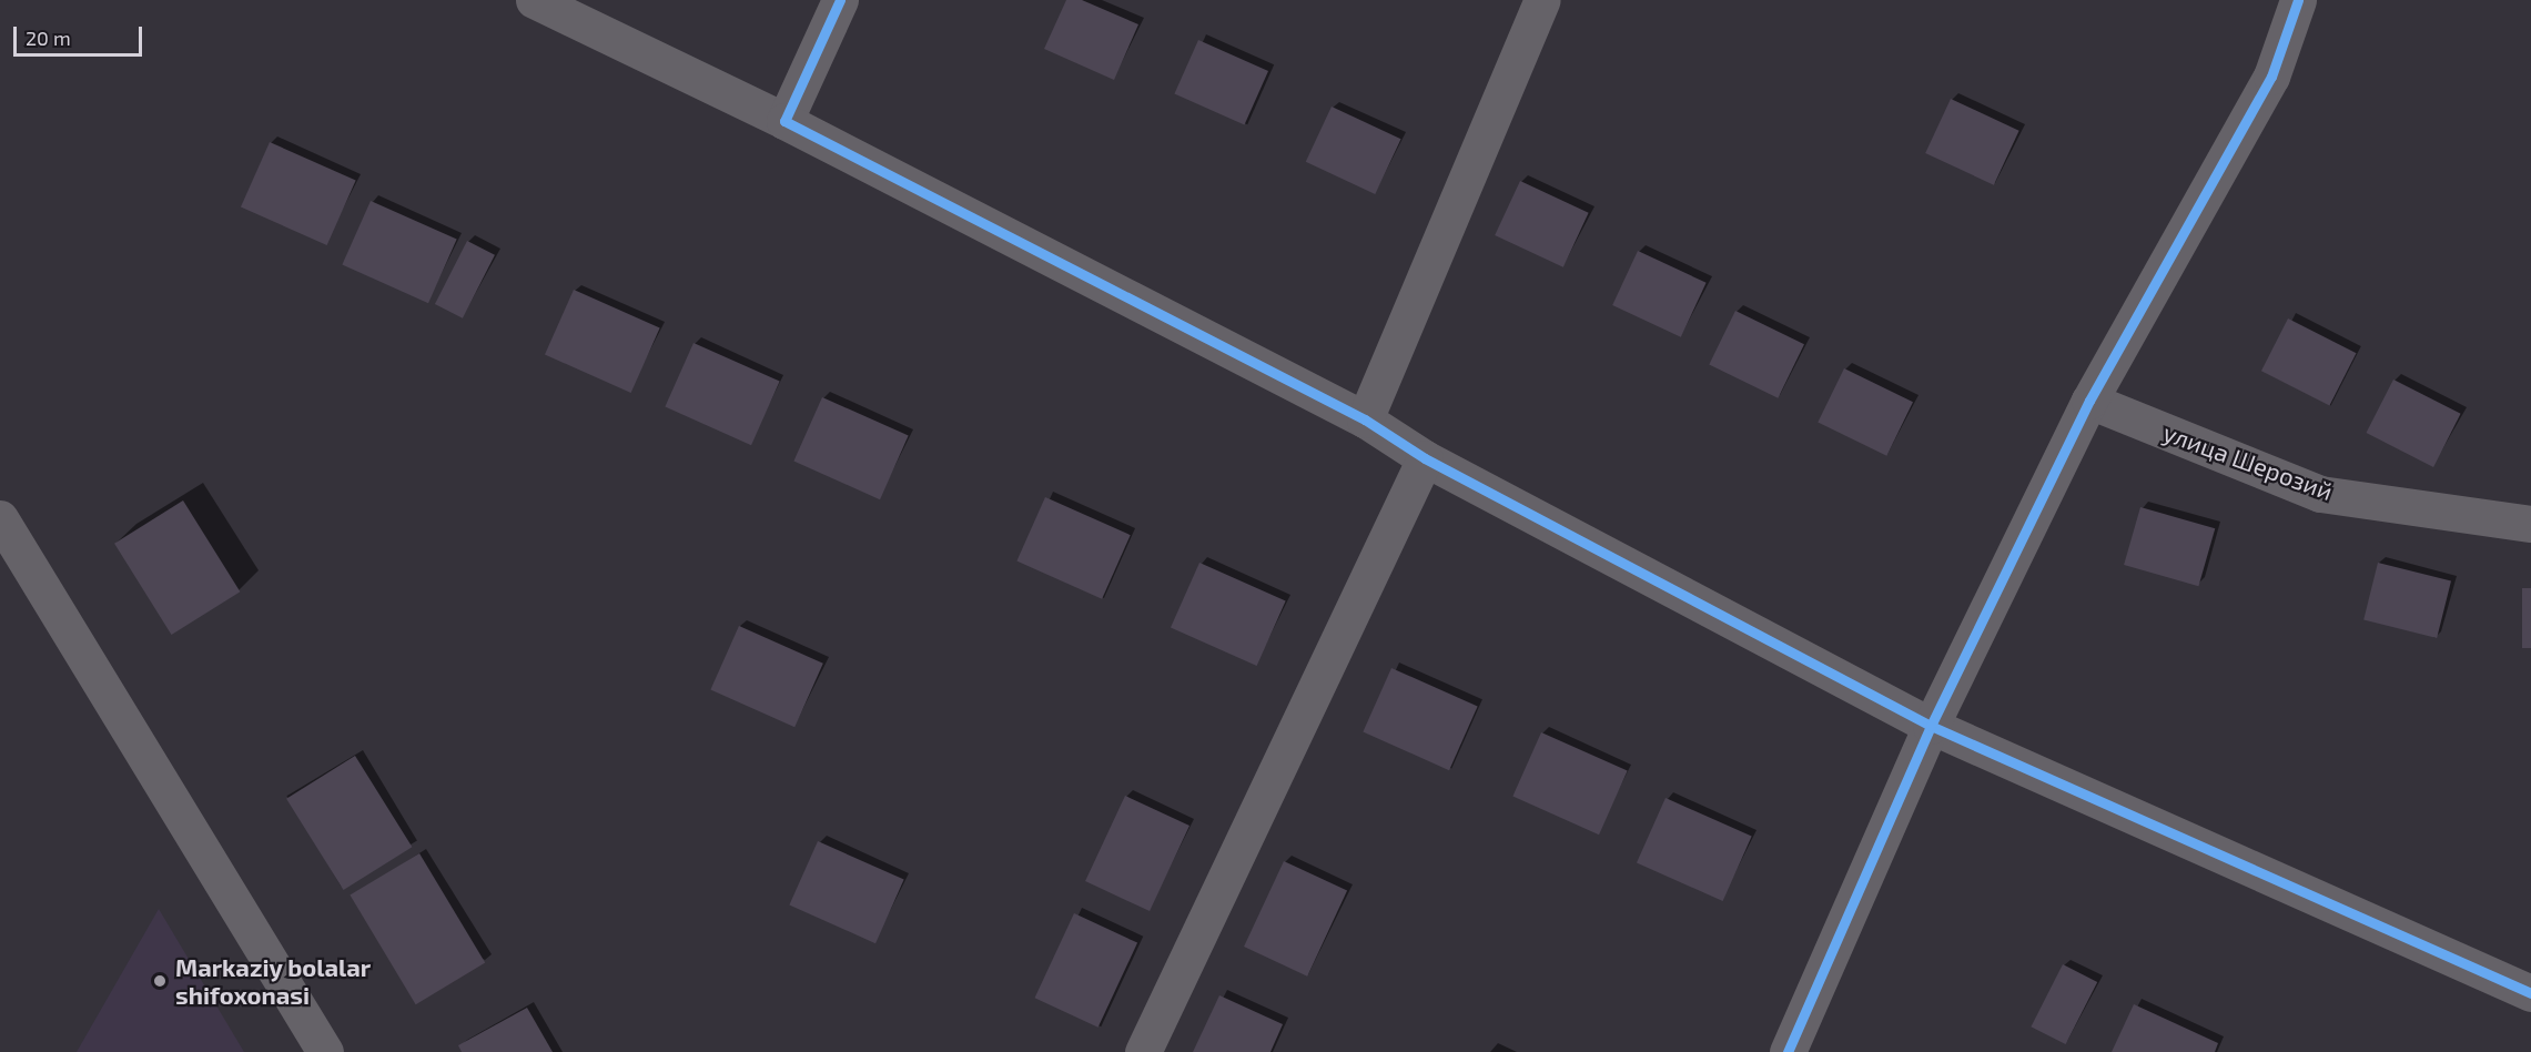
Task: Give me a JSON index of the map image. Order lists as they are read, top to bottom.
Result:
{
  "streets": {
    "street": ["улица Шерозий"]
  },
  "places": ["Markaziy bolalar shifoxonasi"],
  "scale_bar": "20 m"
}
